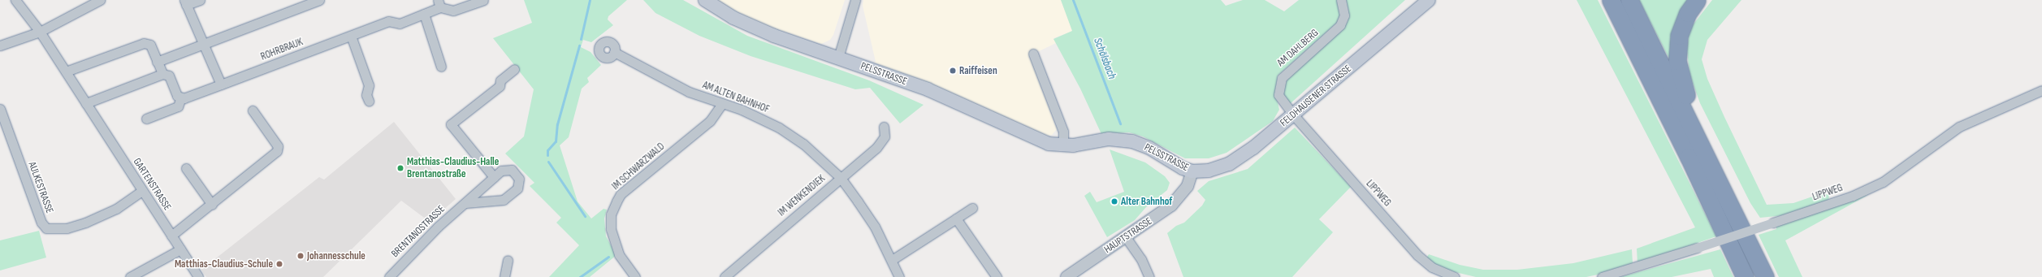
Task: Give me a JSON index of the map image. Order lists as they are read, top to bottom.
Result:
{
  "streets": {
    "main road": ["PELSSTRASSE", "FELDHAUSENER STRASSE"],
    "street": [
      "AM DAHLBERG",
      "ROHRBRAUK",
      "AM ALTEN BAHNHOF",
      "IM SCHWARZWALD",
      "GARTENSTRASSE",
      "AULKESTRASSE",
      "LIPPWEG",
      "IM WENKENDIEK",
      "BRENTANOSTRASSE",
      "HAUPTSTRASSE"
    ]
  },
  "crossings": [
    ["AM DAHLBERG", "FELDHAUSENER STRASSE"],
    ["AM DAHLBERG", "LIPPWEG"],
    ["PELSSTRASSE", "FELDHAUSENER STRASSE"],
    ["PELSSTRASSE", "HAUPTSTRASSE"],
    ["FELDHAUSENER STRASSE", "LIPPWEG"],
    ["FELDHAUSENER STRASSE", "HAUPTSTRASSE"],
    ["AM ALTEN BAHNHOF", "IM SCHWARZWALD"],
    ["AM ALTEN BAHNHOF", "IM WENKENDIEK"],
    ["GARTENSTRASSE", "AULKESTRASSE"]
  ],
  "water": ["Schölsbach"],
  "places": [
    "Raiffeisen",
    "Matthias-Claudius-Halle Brentanostraße",
    "Alter Bahnhof",
    "Johannesschule",
    "Matthias-Claudius-Schule"
  ]
}
